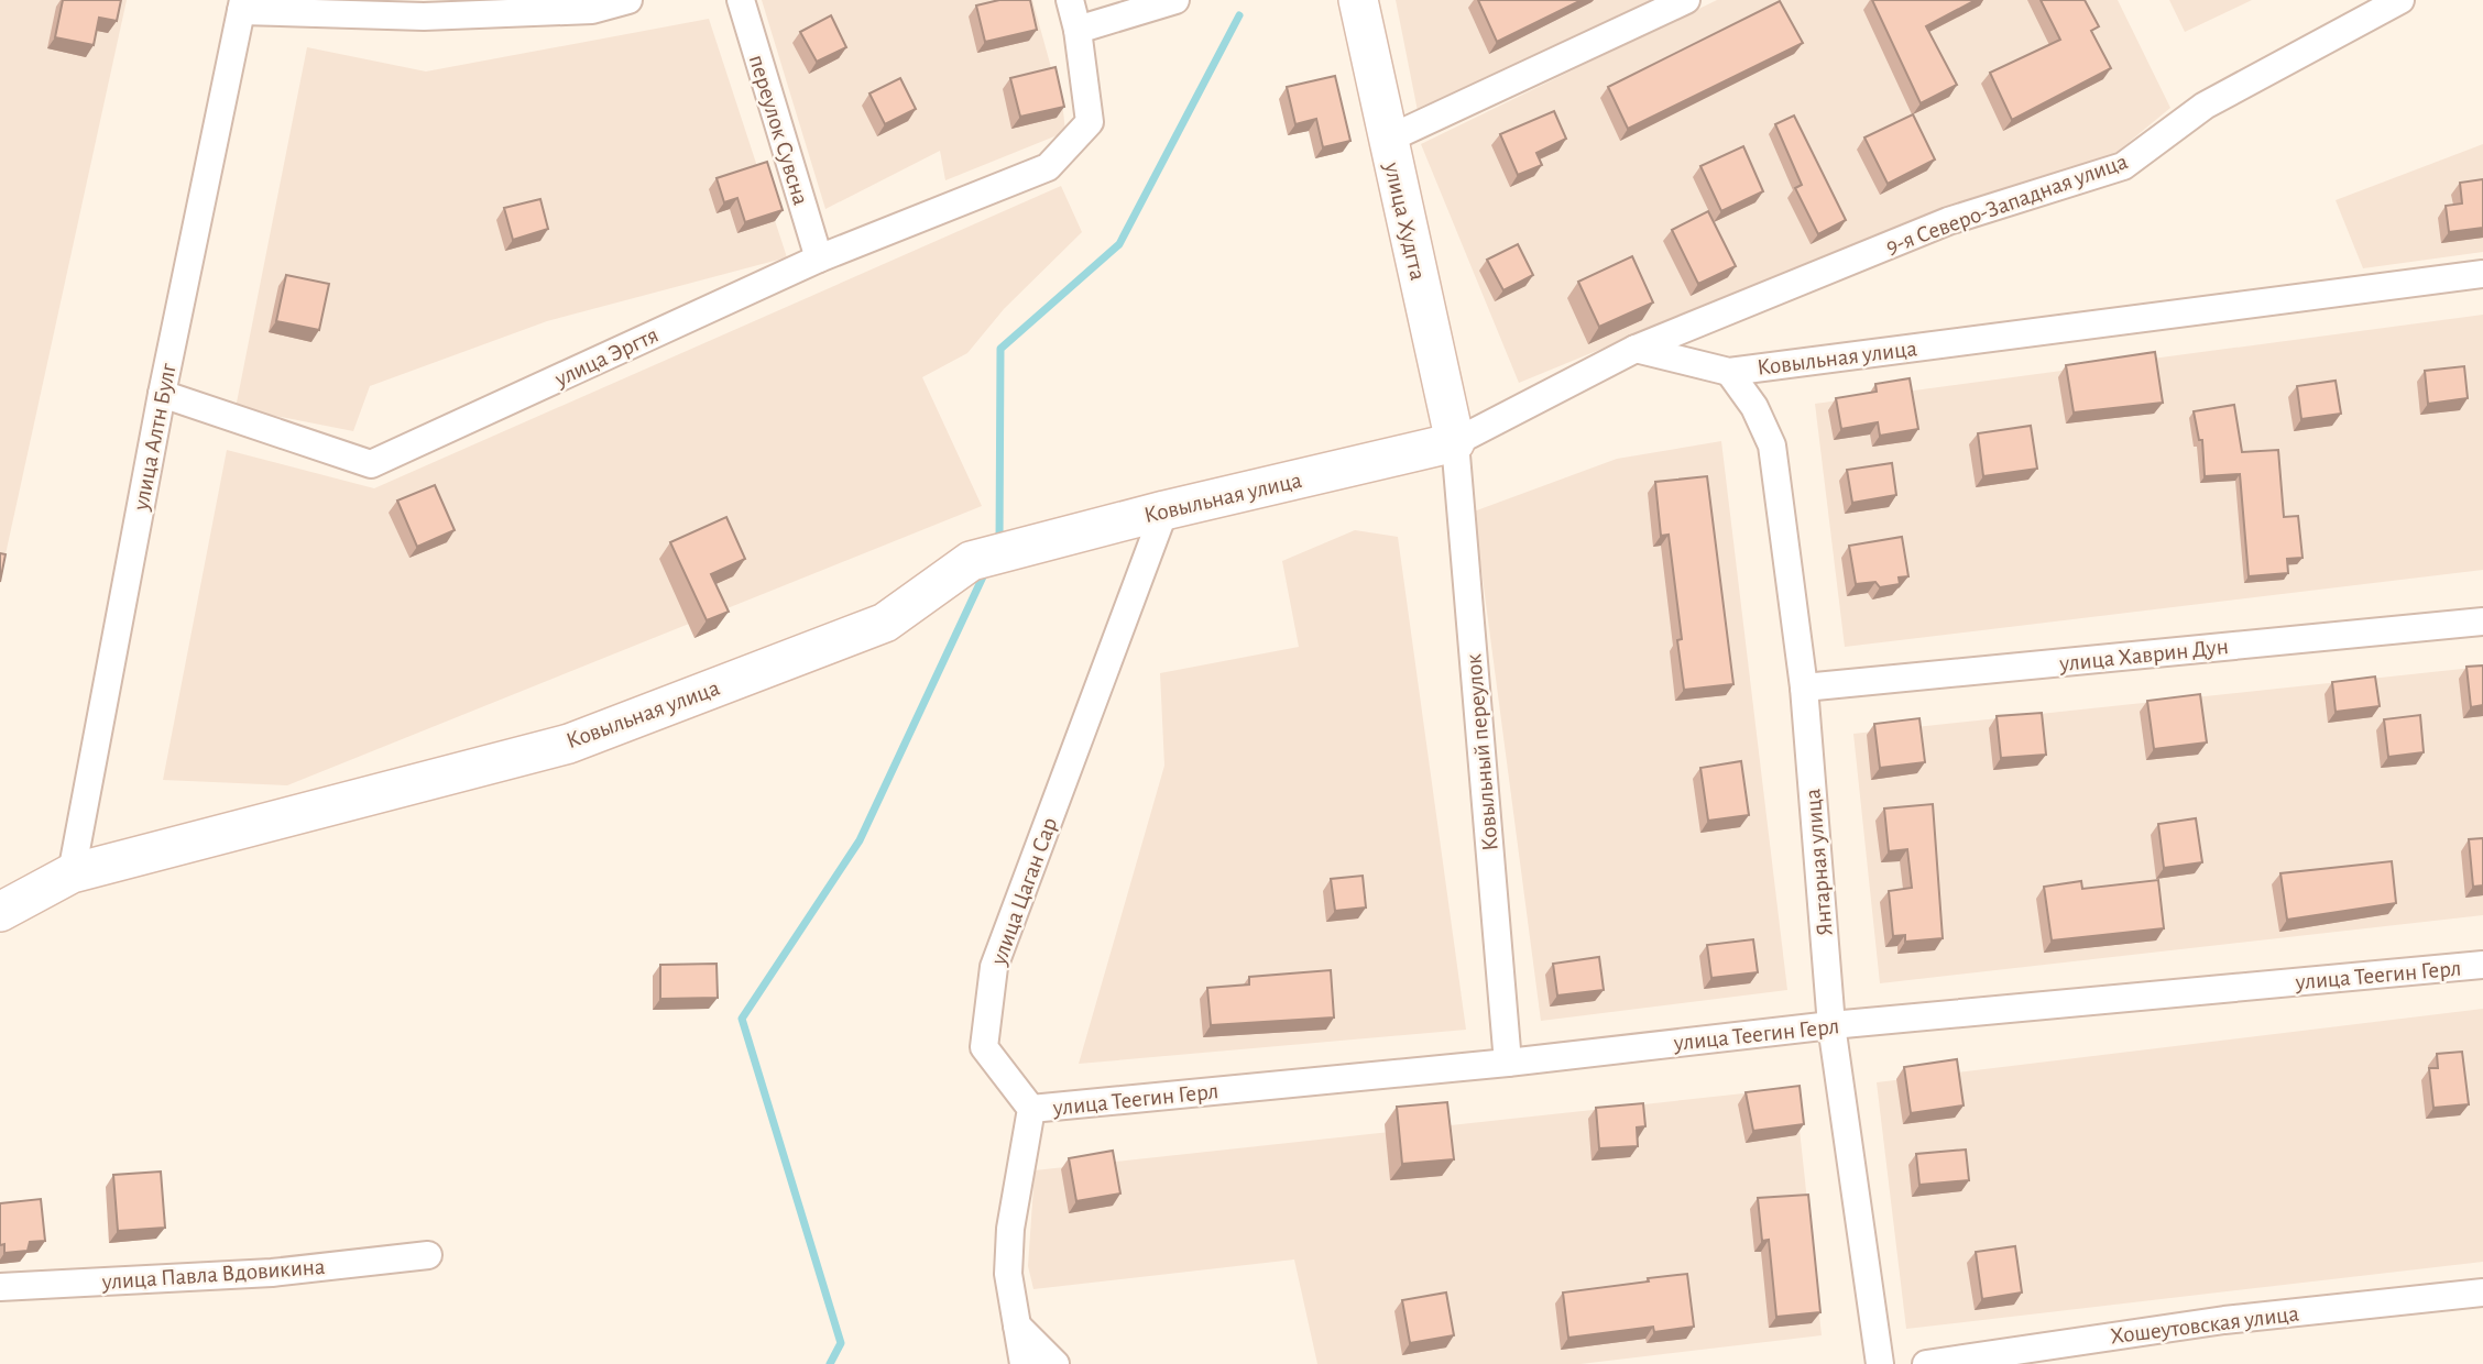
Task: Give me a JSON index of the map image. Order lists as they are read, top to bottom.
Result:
{
  "streets": {
    "street": [
      "переулок Сувсна",
      "9-я Северо-Западная улица",
      "улица Худгта",
      "улица Эргтя",
      "Ковыльная улица",
      "улица Алтн Булг",
      "улица Хаврин Дун",
      "Ковыльный переулок",
      "Янтарная улица",
      "улица Цаган Сар",
      "улица Теегин Герл",
      "улица Павла Вдовикина",
      "Хошеутовская улица"
    ]
  },
  "crossings": [
    ["переулок Сувсна", "улица Эргтя"],
    ["9-я Северо-Западная улица", "Ковыльная улица"],
    ["улица Худгта", "Ковыльная улица"],
    ["улица Худгта", "Ковыльный переулок"],
    ["улица Эргтя", "улица Алтн Булг"],
    ["Ковыльная улица", "улица Алтн Булг"],
    ["Ковыльная улица", "Ковыльный переулок"],
    ["Ковыльная улица", "Янтарная улица"],
    ["Ковыльная улица", "улица Цаган Сар"],
    ["улица Хаврин Дун", "Янтарная улица"],
    ["Ковыльный переулок", "улица Теегин Герл"],
    ["Янтарная улица", "улица Теегин Герл"],
    ["улица Цаган Сар", "улица Теегин Герл"]
  ]
}
